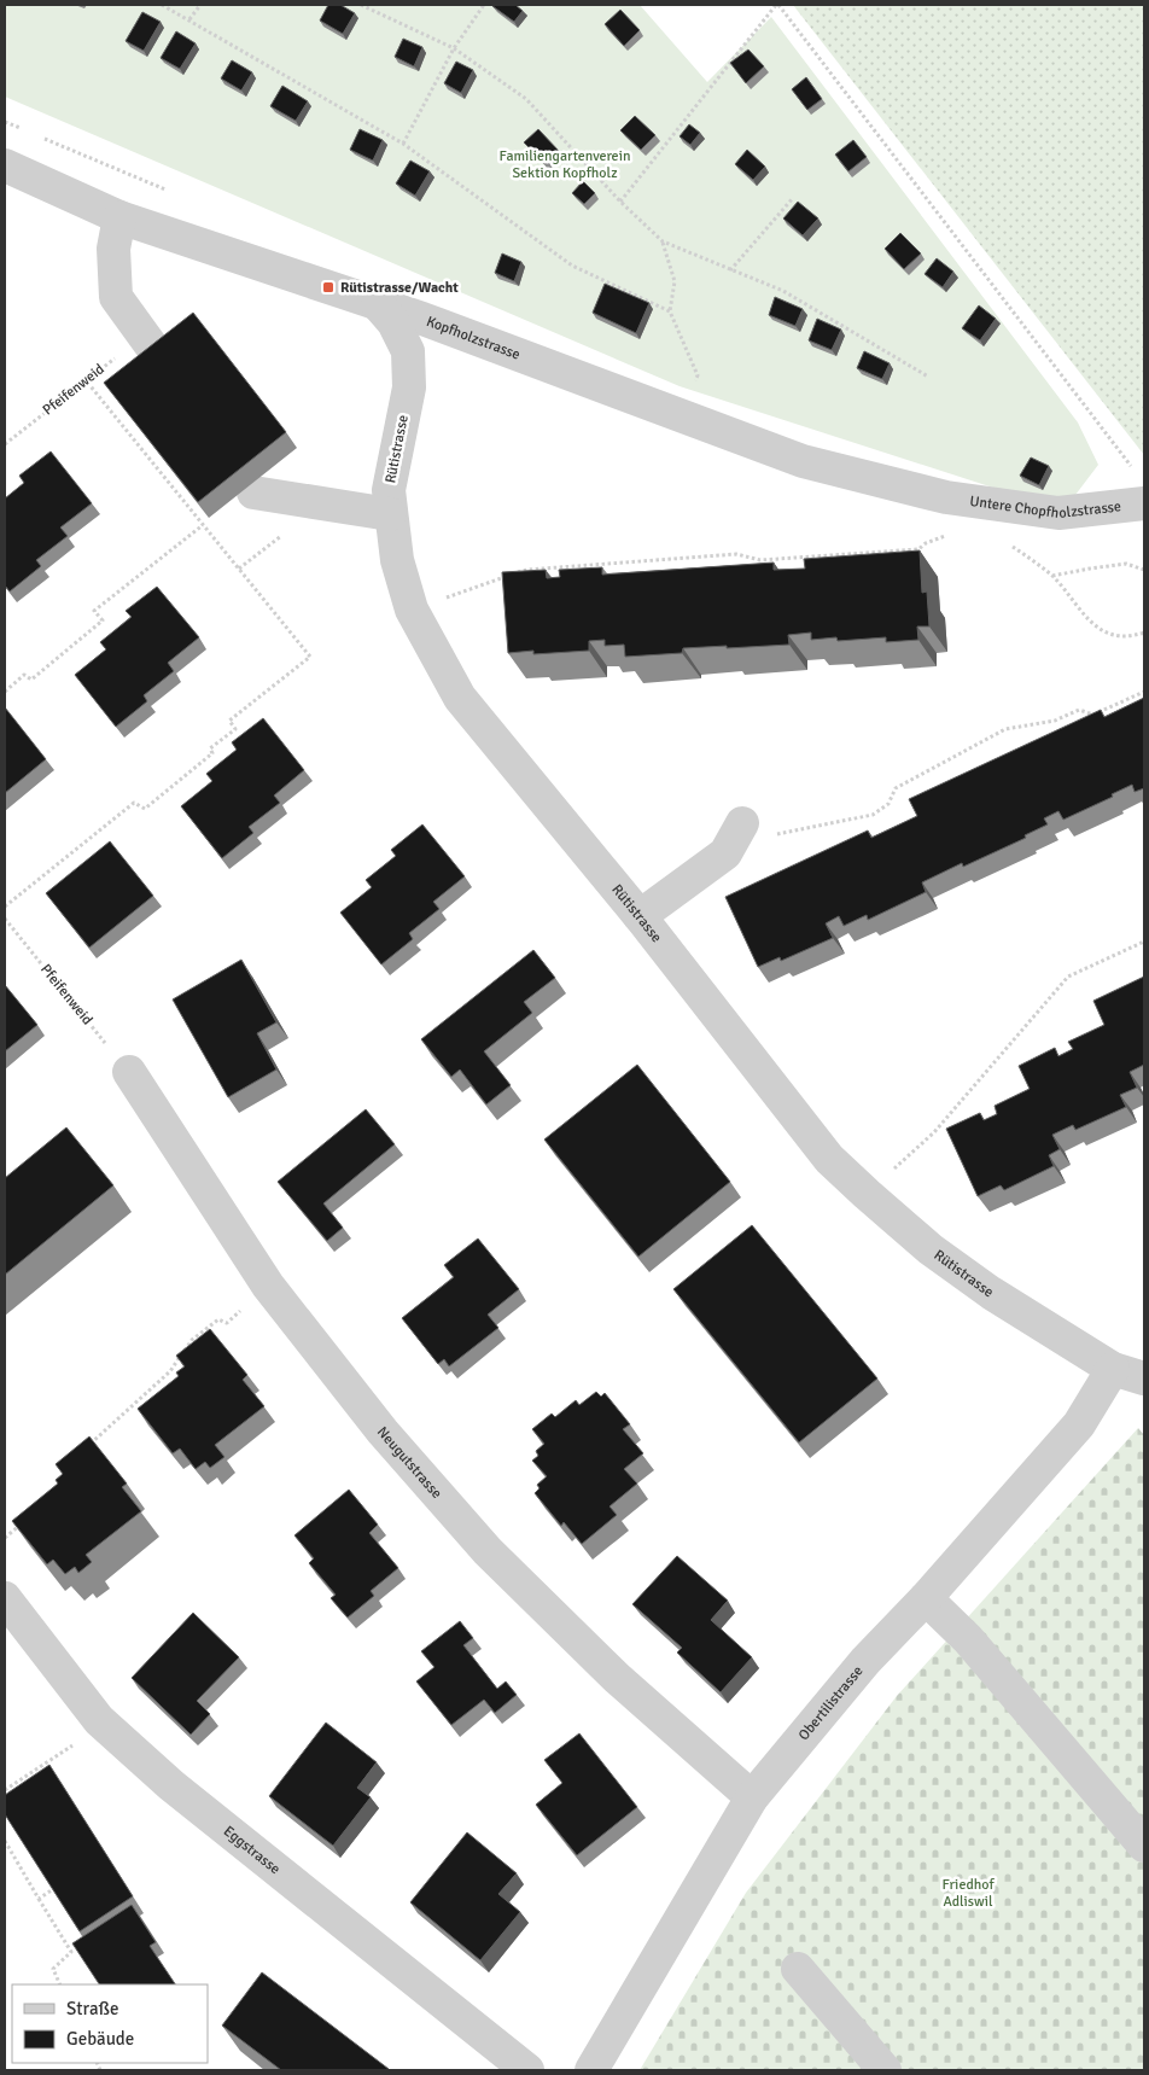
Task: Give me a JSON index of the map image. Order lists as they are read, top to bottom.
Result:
{
  "streets": {
    "street": [
      "Kopfholzstrasse",
      "Rütistrasse",
      "Untere Chopfholzstrasse",
      "Neugutstrasse",
      "Obertilistrasse",
      "Eggstrasse"
    ],
    "path": ["Pfeifenweid"]
  },
  "crossings": [
    ["Kopfholzstrasse", "Rütistrasse"],
    ["Kopfholzstrasse", "Untere Chopfholzstrasse"],
    ["Pfeifenweid", "Neugutstrasse"],
    ["Rütistrasse", "Obertilistrasse"],
    ["Neugutstrasse", "Obertilistrasse"]
  ],
  "parks": ["Familiengartenverein Sektion Kopfholz", "Friedhof Adliswil"],
  "places": {
    "transit": ["Rütistrasse/Wacht"]
  },
  "legend": ["Straße", "Gebäude"]
}
